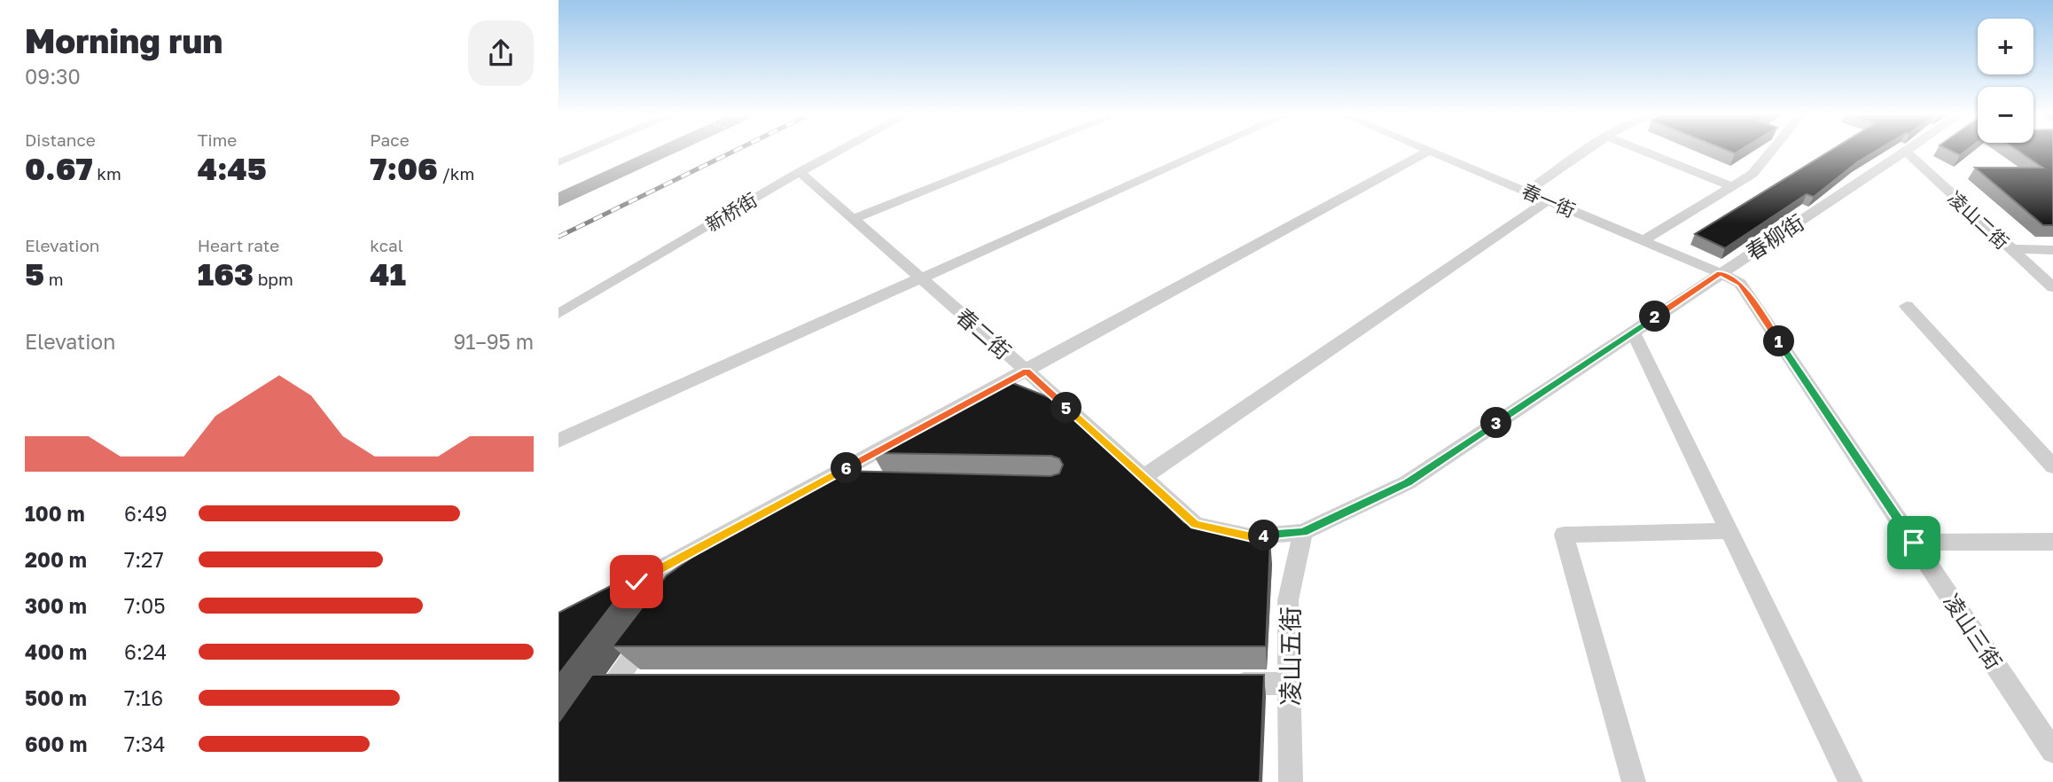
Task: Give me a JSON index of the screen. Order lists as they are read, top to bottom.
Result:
{
  "streets": {
    "street": [
      "春一街",
      "新桥街",
      "凌山二街",
      "春柳街",
      "春二街",
      "凌山三街",
      "凌山五街"
    ]
  },
  "crossings": [
    ["春一街", "春柳街"],
    ["春一街", "凌山三街"],
    ["新桥街", "春二街"],
    ["凌山二街", "春柳街"],
    ["春柳街", "春二街"],
    ["春柳街", "凌山三街"],
    ["春柳街", "凌山五街"],
    ["春二街", "凌山五街"]
  ],
  "page": {
    "heading": ["Morning run", "09:30"],
    "map_buttons": ["+", "−"],
    "stats": [
      ["Distance", "0.67 km"],
      ["Time", "4:45"],
      ["Pace", "7:06 /km"],
      ["Elevation", "5 m"],
      ["Heart rate", "163 bpm"],
      ["kcal", "41"]
    ],
    "pins": [
      "2",
      "1",
      "5",
      "3",
      "6",
      "4"
    ],
    "chart": ["Elevation", "91–95 m"],
    "list": [
      {
        "name": "100 m",
        "note": "6:49"
      },
      {
        "name": "200 m",
        "note": "7:27"
      },
      {
        "name": "300 m",
        "note": "7:05"
      },
      {
        "name": "400 m",
        "note": "6:24"
      },
      {
        "name": "500 m",
        "note": "7:16"
      },
      {
        "name": "600 m",
        "note": "7:34"
      }
    ]
  }
}
